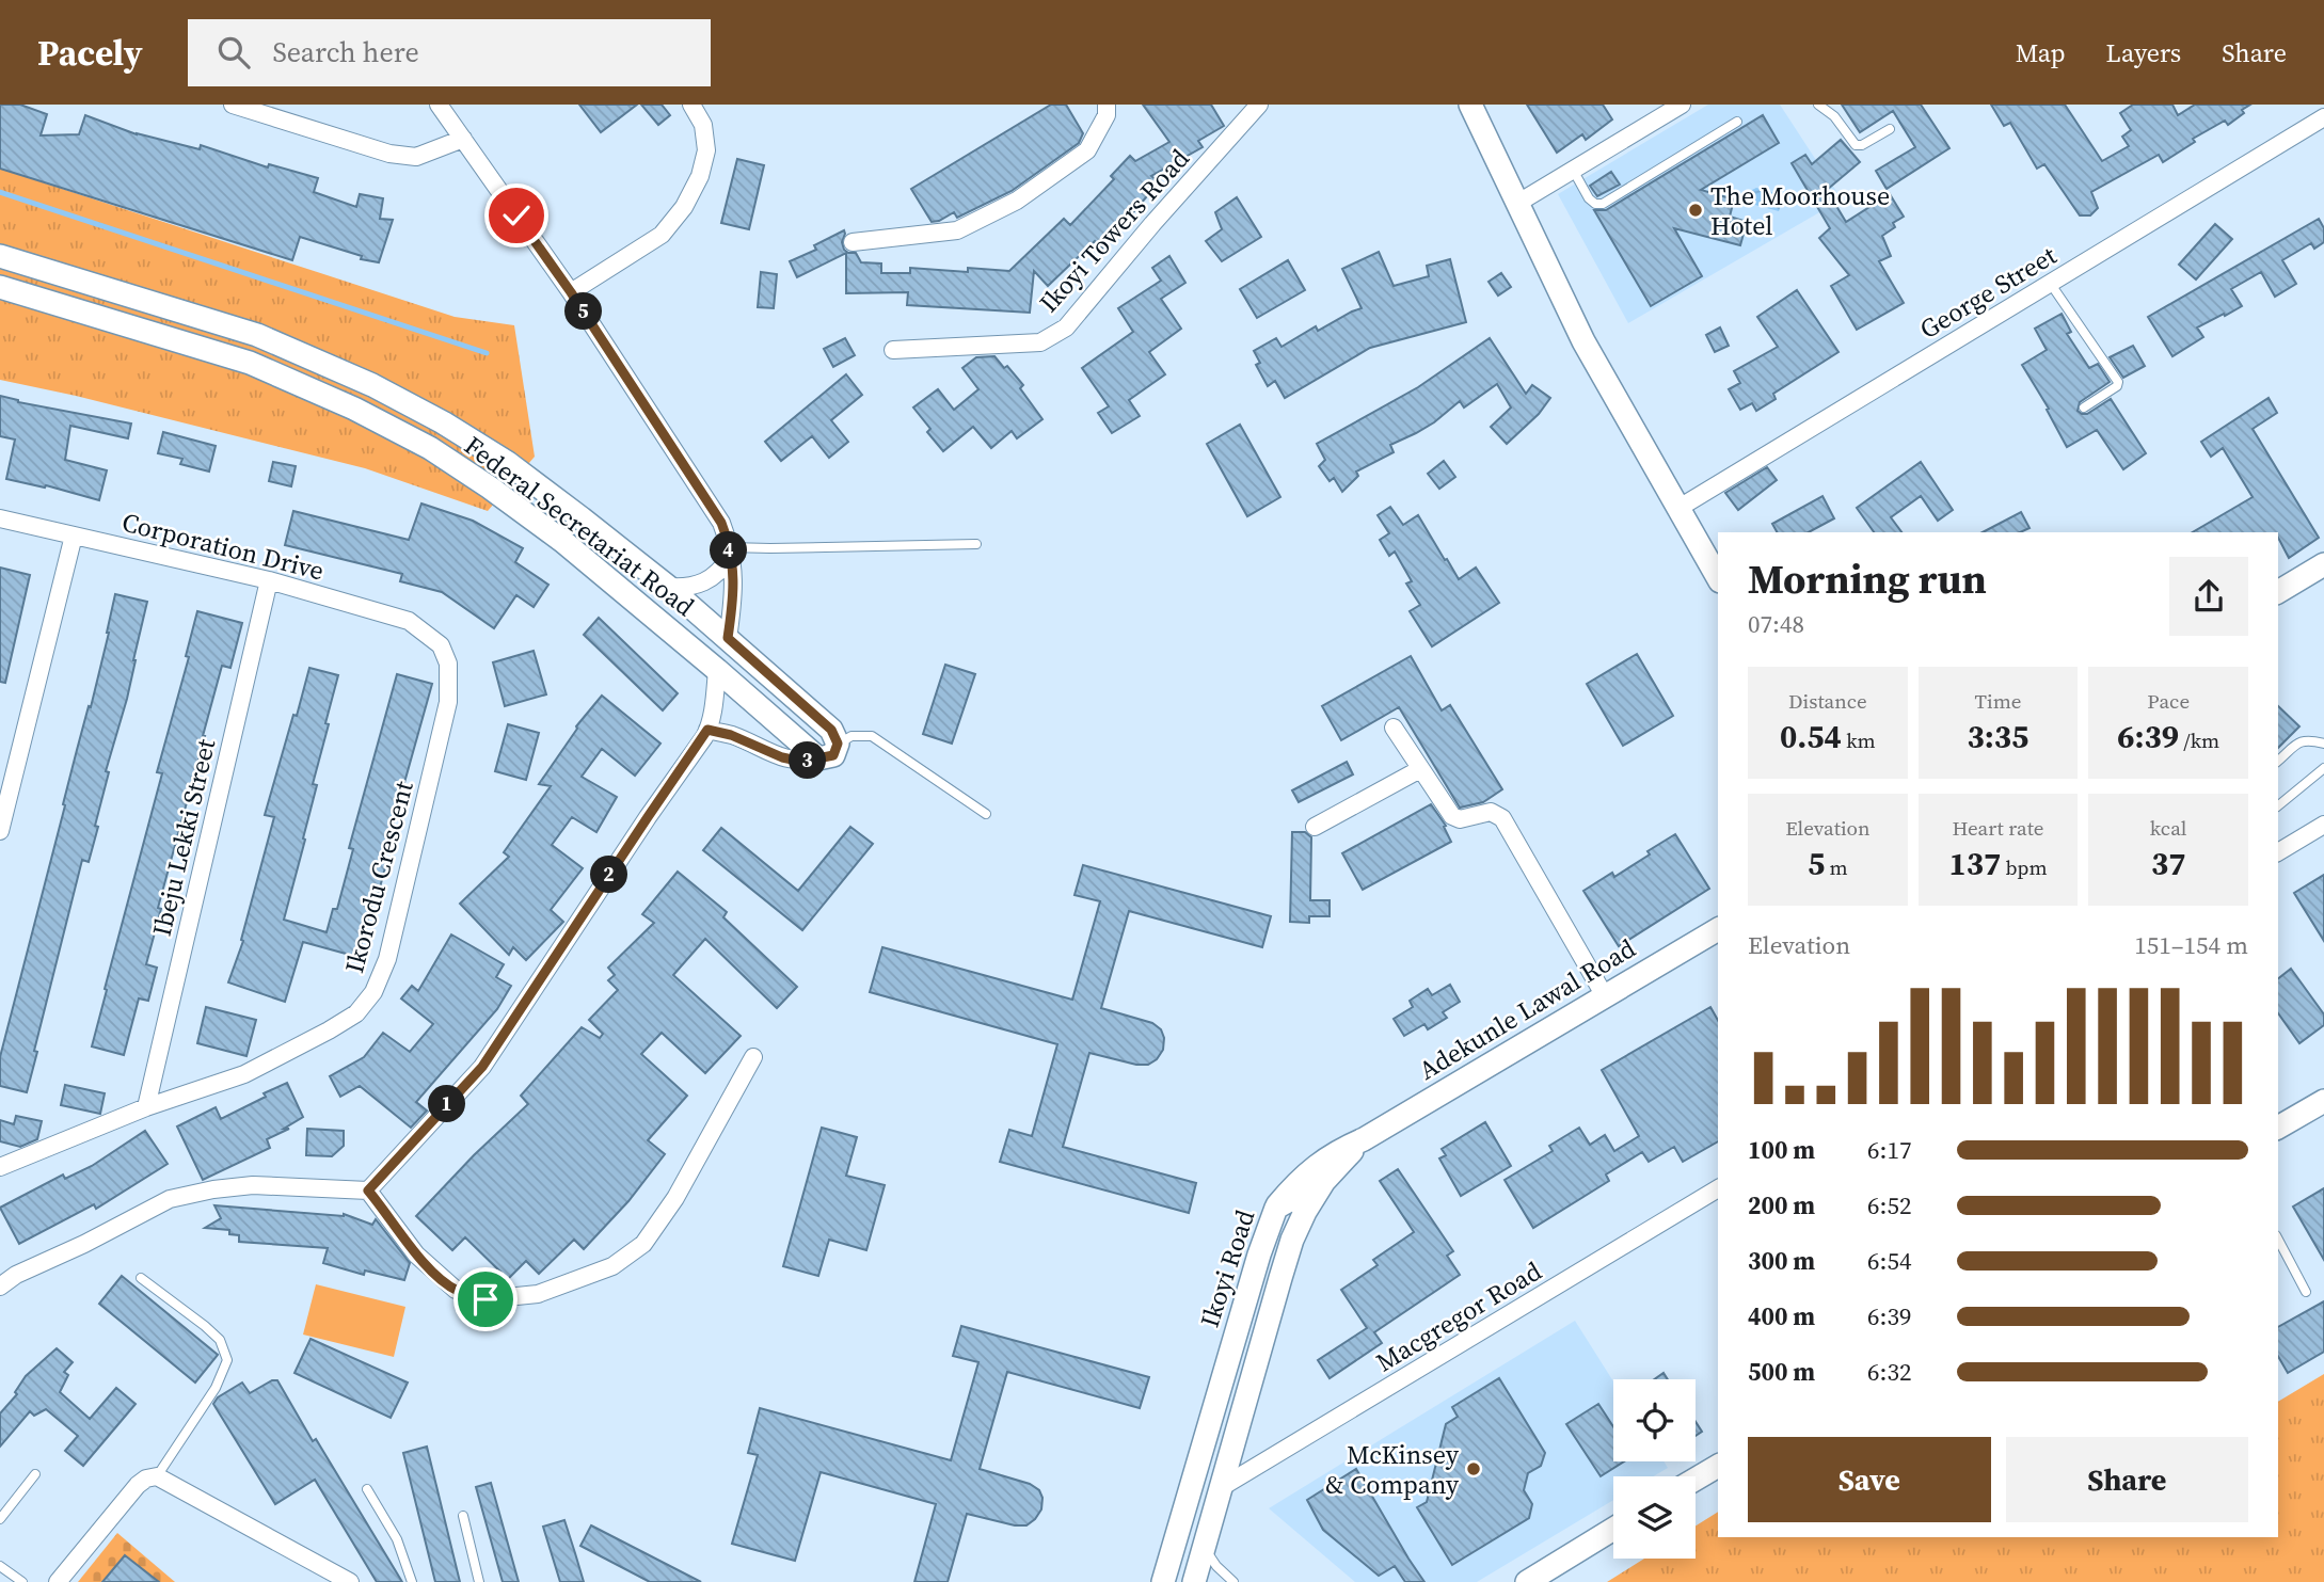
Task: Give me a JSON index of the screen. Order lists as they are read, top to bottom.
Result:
{
  "streets": {
    "main road": ["Federal Secretariat Road", "Adekunle Lawal Road", "Ikoyi Road"],
    "street": [
      "Ikoyi Towers Road",
      "George Street",
      "Corporation Drive",
      "Ibeju Lekki Street",
      "Ikorodu Crescent",
      "Macgregor Road"
    ]
  },
  "crossings": [
    ["Corporation Drive", "Ibeju Lekki Street"],
    ["Corporation Drive", "Ikorodu Crescent"],
    ["Ibeju Lekki Street", "Ikorodu Crescent"],
    ["Ikoyi Road", "Macgregor Road"]
  ],
  "places": ["The Moorhouse Hotel", "McKinsey & Company"],
  "page": {
    "header": "Pacely",
    "search": "Search here",
    "nav": ["Map", "Layers", "Share"],
    "pins": [
      "5",
      "4",
      "3",
      "2",
      "1"
    ],
    "heading": ["Morning run", "07:48"],
    "stats": [
      ["Distance", "0.54 km"],
      ["Time", "3:35"],
      ["Pace", "6:39 /km"],
      ["Elevation", "5 m"],
      ["Heart rate", "137 bpm"],
      ["kcal", "37"]
    ],
    "chart": ["Elevation", "151–154 m"],
    "list": [
      {
        "name": "100 m",
        "note": "6:17"
      },
      {
        "name": "200 m",
        "note": "6:52"
      },
      {
        "name": "300 m",
        "note": "6:54"
      },
      {
        "name": "400 m",
        "note": "6:39"
      },
      {
        "name": "500 m",
        "note": "6:32"
      }
    ],
    "buttons": ["Save", "Share"]
  }
}
